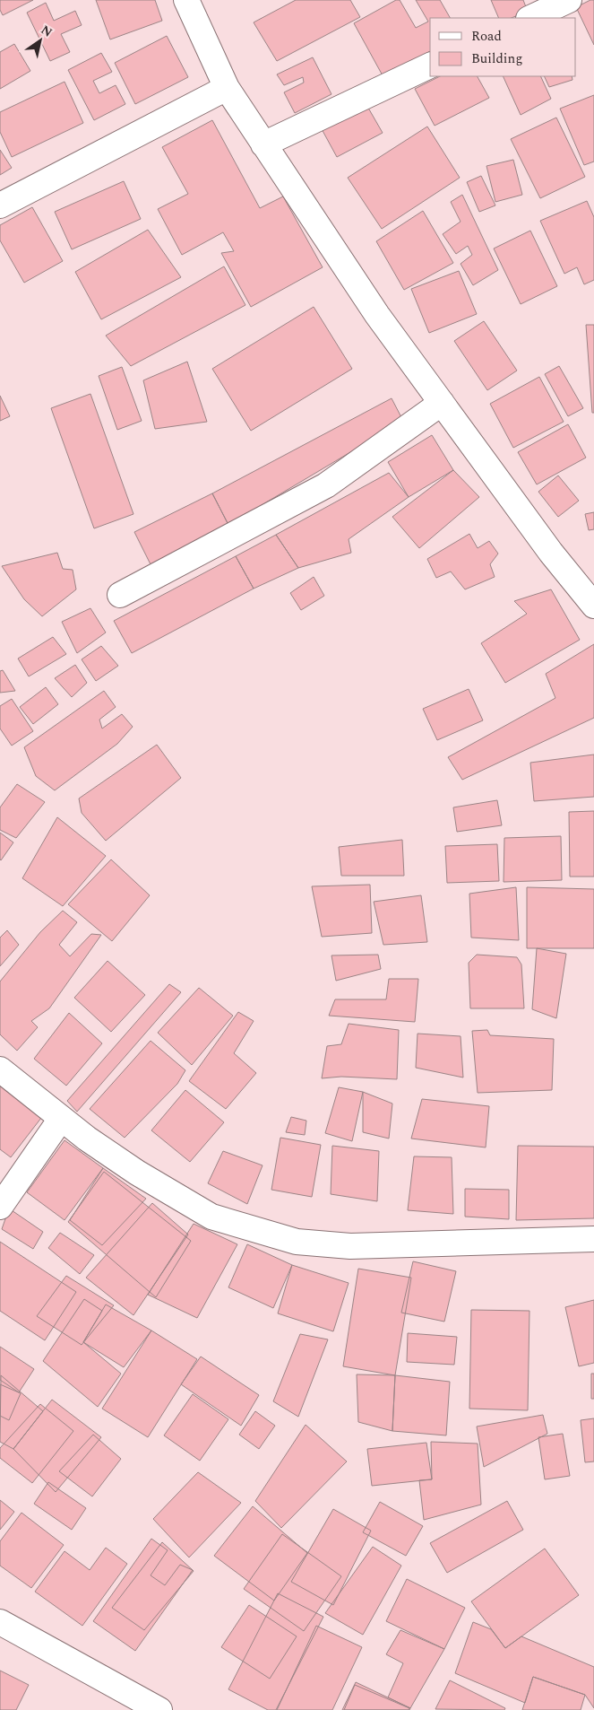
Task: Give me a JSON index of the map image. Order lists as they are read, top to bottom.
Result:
{
  "legend": ["Road", "Building"],
  "north": "top right"
}
